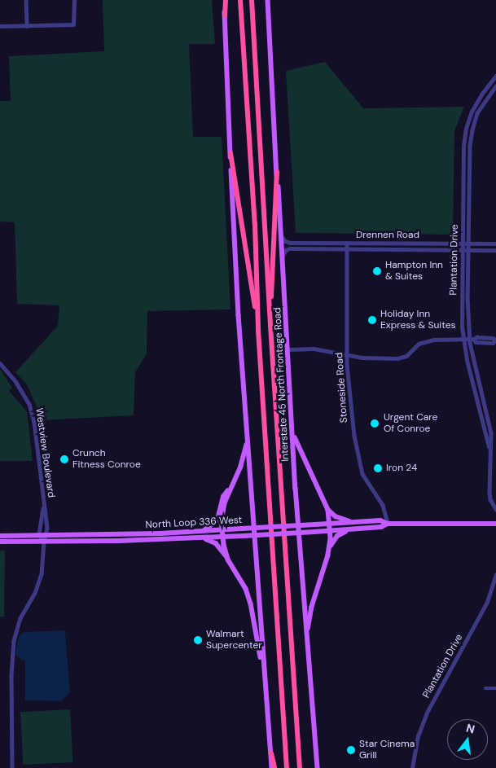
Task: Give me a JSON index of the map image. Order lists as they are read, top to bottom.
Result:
{
  "streets": {
    "main road": ["Interstate 45 North Frontage Road", "North Loop 336 West"],
    "street": [
      "Drennen Road",
      "Plantation Drive",
      "Stoneside Road",
      "Westview Boulevard"
    ]
  },
  "crossings": [
    ["Drennen Road", "Plantation Drive"],
    ["Drennen Road", "Interstate 45 North Frontage Road"],
    ["Drennen Road", "Stoneside Road"],
    ["Stoneside Road", "North Loop 336 West"],
    ["Westview Boulevard", "North Loop 336 West"]
  ],
  "places": [
    "Hampton Inn & Suites",
    "Holiday Inn Express & Suites",
    "Urgent Care Of Conroe",
    "Crunch Fitness Conroe",
    "Iron 24",
    "Walmart Supercenter",
    "Star Cinema Grill"
  ],
  "north": "top"
}
